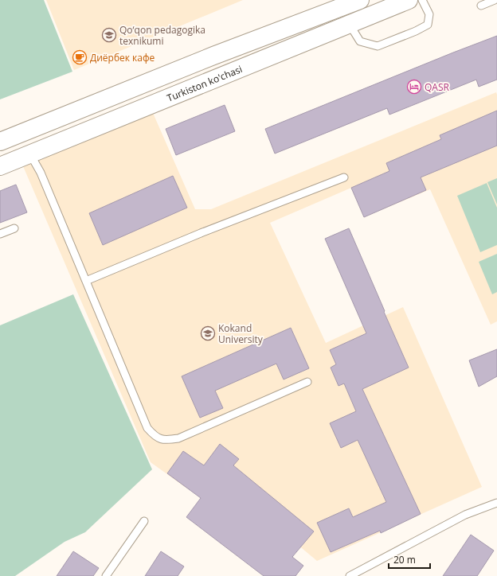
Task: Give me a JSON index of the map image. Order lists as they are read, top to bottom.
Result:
{
  "streets": {
    "main road": ["Turkiston ko'chasi"]
  },
  "places": {
    "school or university": ["Qo‘qon pedagogika texnikumi", "Kokand University"],
    "cafe": ["Диёрбек кафе"],
    "hotel": ["QASR"]
  },
  "scale_bar": "20 m"
}
